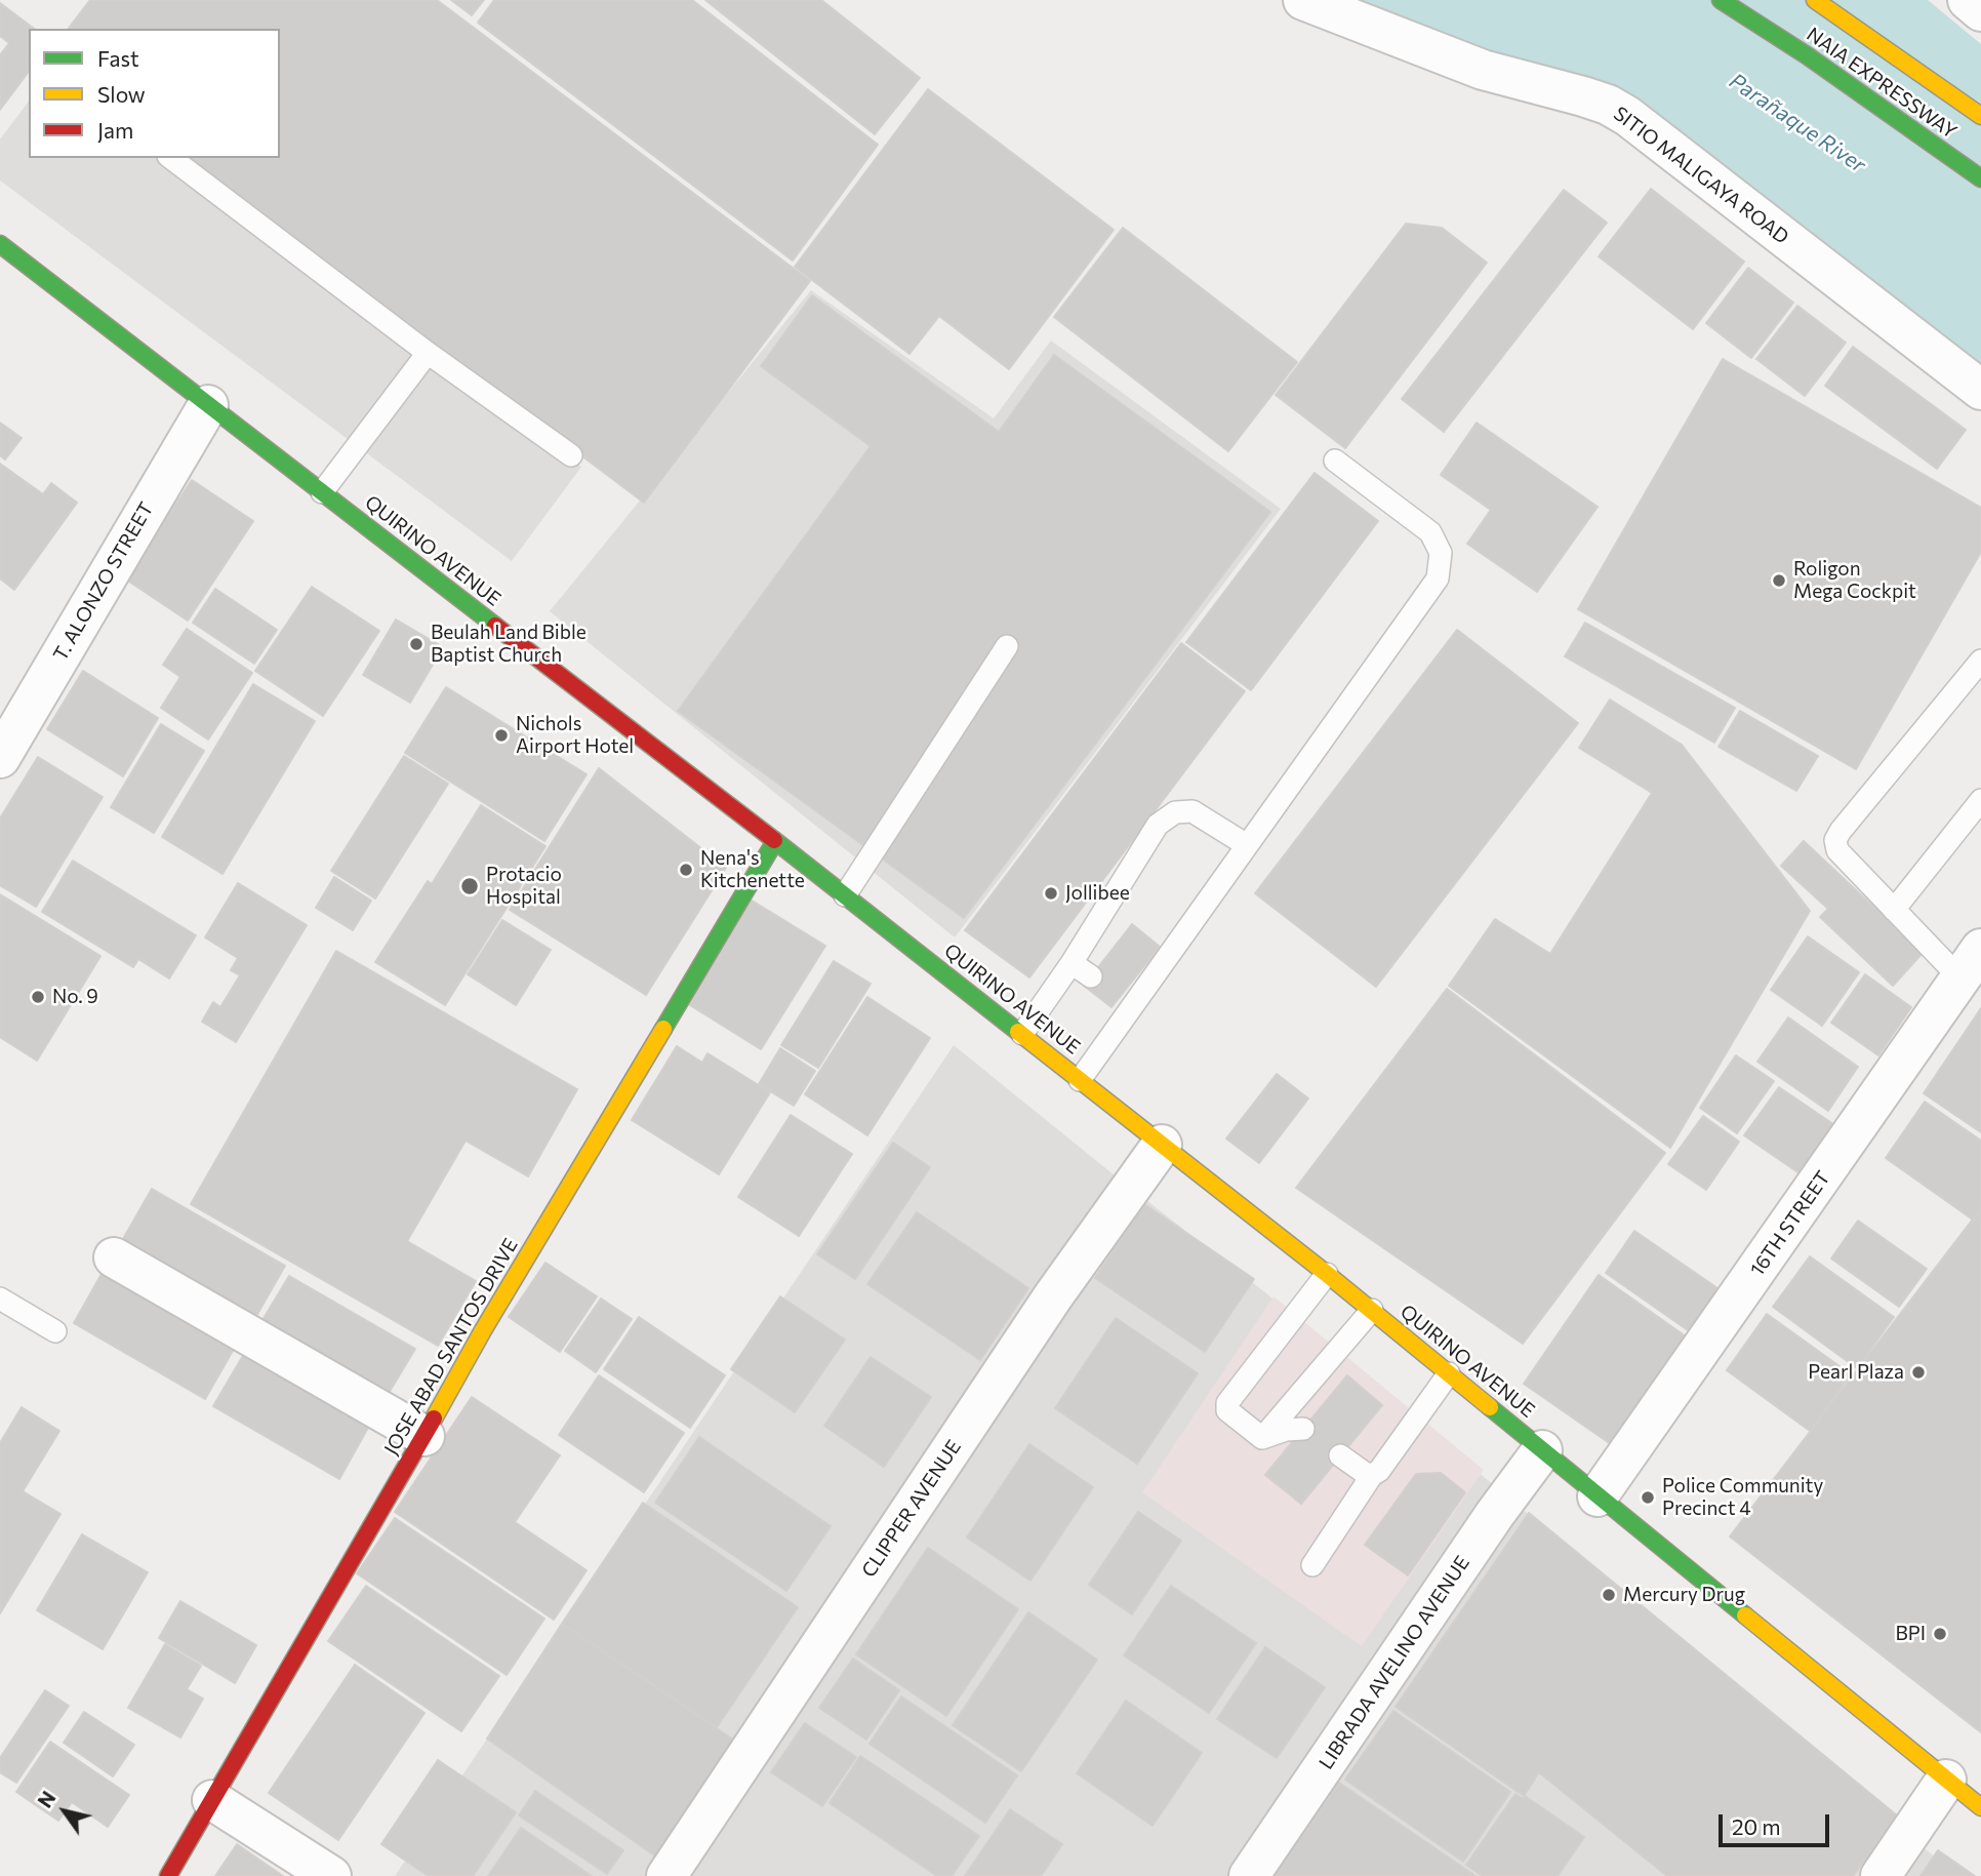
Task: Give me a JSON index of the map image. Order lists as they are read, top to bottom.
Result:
{
  "streets": {
    "main road": ["NAIA EXPRESSWAY", "QUIRINO AVENUE", "JOSE ABAD SANTOS DRIVE"],
    "street": [
      "SITIO MALIGAYA ROAD",
      "T. ALONZO STREET",
      "16TH STREET",
      "CLIPPER AVENUE",
      "LIBRADA AVELINO AVENUE"
    ]
  },
  "crossings": [
    ["QUIRINO AVENUE", "T. ALONZO STREET"],
    ["QUIRINO AVENUE", "16TH STREET"],
    ["QUIRINO AVENUE", "JOSE ABAD SANTOS DRIVE"],
    ["QUIRINO AVENUE", "CLIPPER AVENUE"],
    ["QUIRINO AVENUE", "LIBRADA AVELINO AVENUE"]
  ],
  "water": ["Parañaque River"],
  "places": [
    "Roligon Mega Cockpit",
    "Beulah Land Bible Baptist Church",
    "Nichols Airport Hotel",
    "Nena's Kitchenette",
    "Protacio Hospital",
    "Jollibee",
    "No. 9",
    "Pearl Plaza",
    "Police Community Precinct 4",
    "Mercury Drug",
    "BPI"
  ],
  "legend": ["Fast", "Slow", "Jam"],
  "scale_bar": "20 m",
  "north": "top left"
}
